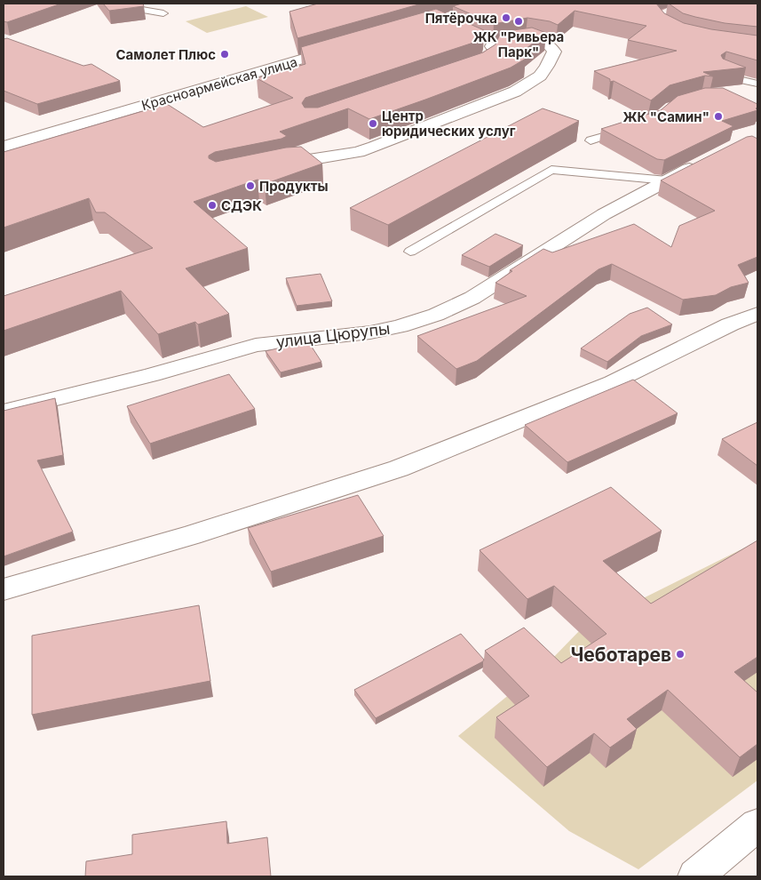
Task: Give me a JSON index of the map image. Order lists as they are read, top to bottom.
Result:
{
  "streets": {
    "street": ["Красноармейская улица", "улица Цюрупы"]
  },
  "places": [
    "Пятёрочка",
    "ЖК \"Ривьера Парк\"",
    "Самолет Плюс",
    "ЖК \"Самин\"",
    "Центр юридических услуг",
    "Продукты",
    "СДЭК",
    "Чеботарев"
  ]
}
